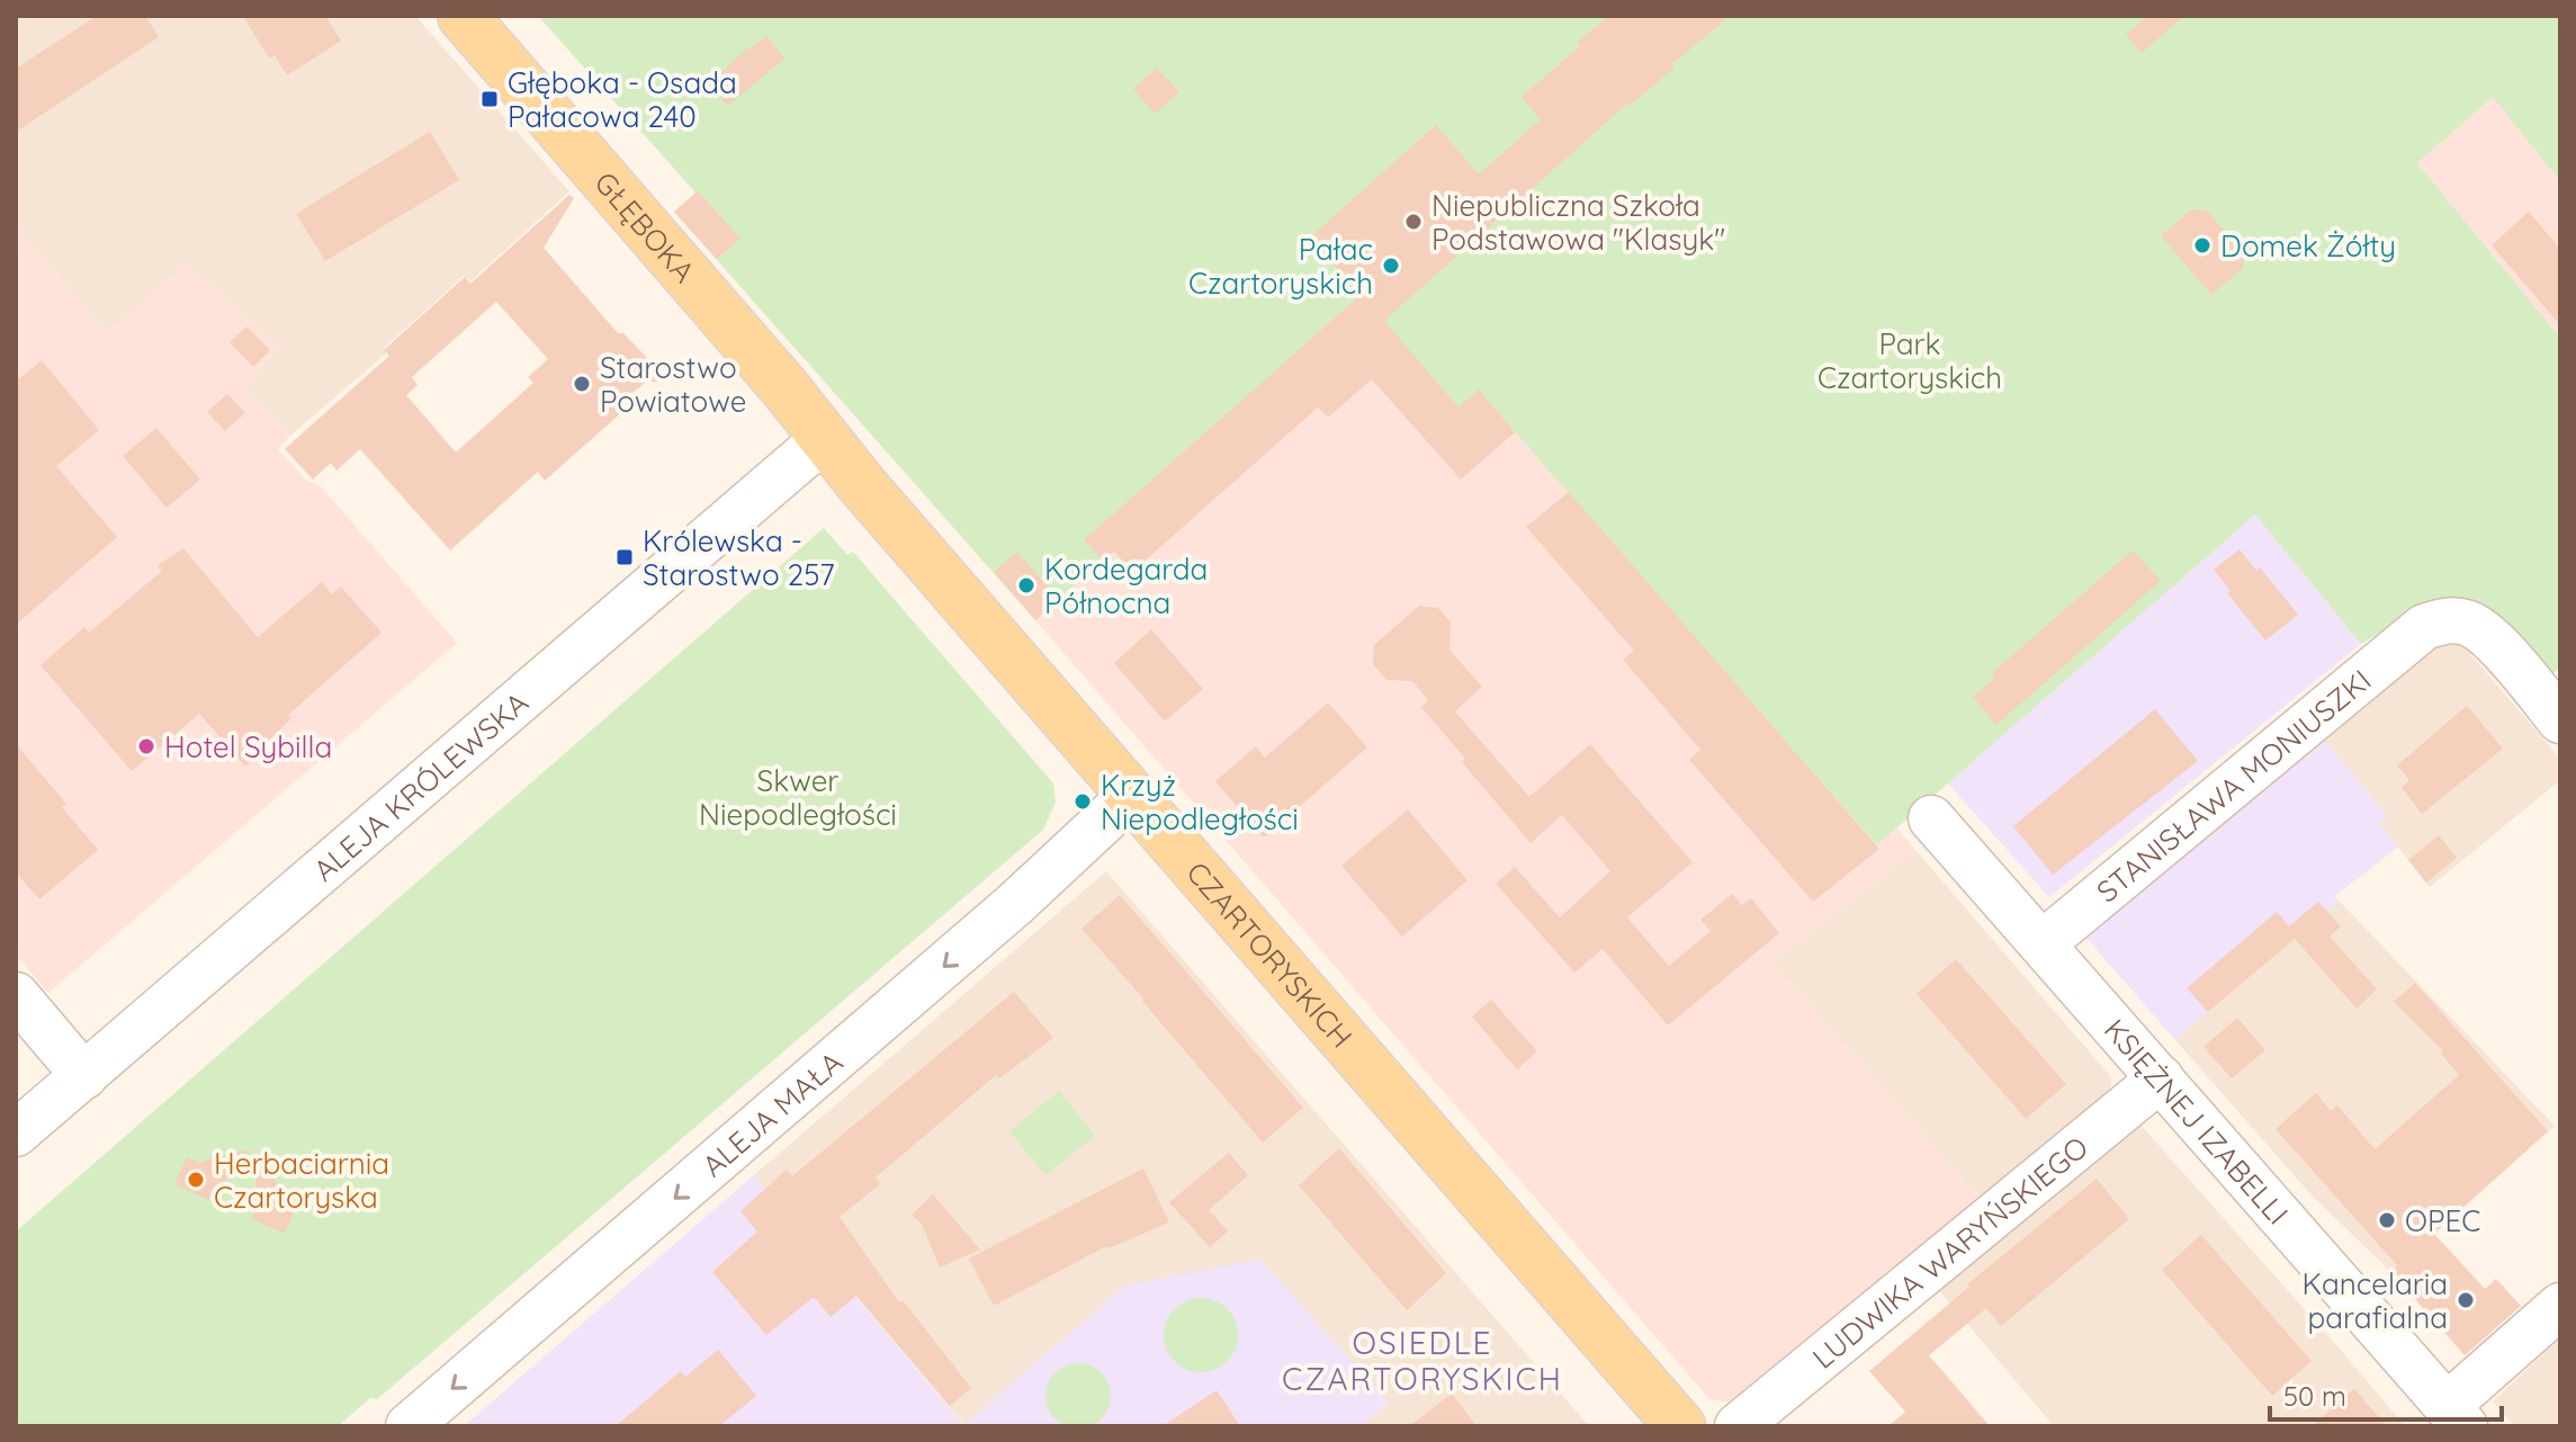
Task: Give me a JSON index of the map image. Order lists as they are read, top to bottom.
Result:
{
  "streets": {
    "main road": ["GŁĘBOKA", "CZARTORYSKICH"],
    "street": [
      "ALEJA KRÓLEWSKA",
      "STANISŁAWA MONIUSZKI",
      "ALEJA MAŁA",
      "KSIĘŻNEJ IZABELLI",
      "LUDWIKA WARYŃSKIEGO"
    ]
  },
  "crossings": [
    ["GŁĘBOKA", "ALEJA KRÓLEWSKA"],
    ["GŁĘBOKA", "CZARTORYSKICH"],
    ["ALEJA KRÓLEWSKA", "CZARTORYSKICH"],
    ["STANISŁAWA MONIUSZKI", "KSIĘŻNEJ IZABELLI"],
    ["CZARTORYSKICH", "ALEJA MAŁA"],
    ["KSIĘŻNEJ IZABELLI", "LUDWIKA WARYŃSKIEGO"]
  ],
  "one_way": ["ALEJA MAŁA"],
  "districts": ["OSIEDLE CZARTORYSKICH"],
  "parks": ["Park Czartoryskich", "Skwer Niepodległości"],
  "places": {
    "transit": ["Głęboka - Osada Pałacowa 240", "Królewska - Starostwo 257"],
    "other": [
      "Niepubliczna Szkoła Podstawowa \"Klasyk\"",
      "Domek Żółty",
      "Pałac Czartoryskich",
      "Starostwo Powiatowe",
      "Kordegarda Północna",
      "Hotel Sybilla",
      "Krzyż Niepodległości",
      "Herbaciarnia Czartoryska",
      "OPEC",
      "Kancelaria parafialna"
    ]
  },
  "scale_bar": "50 m"
}
